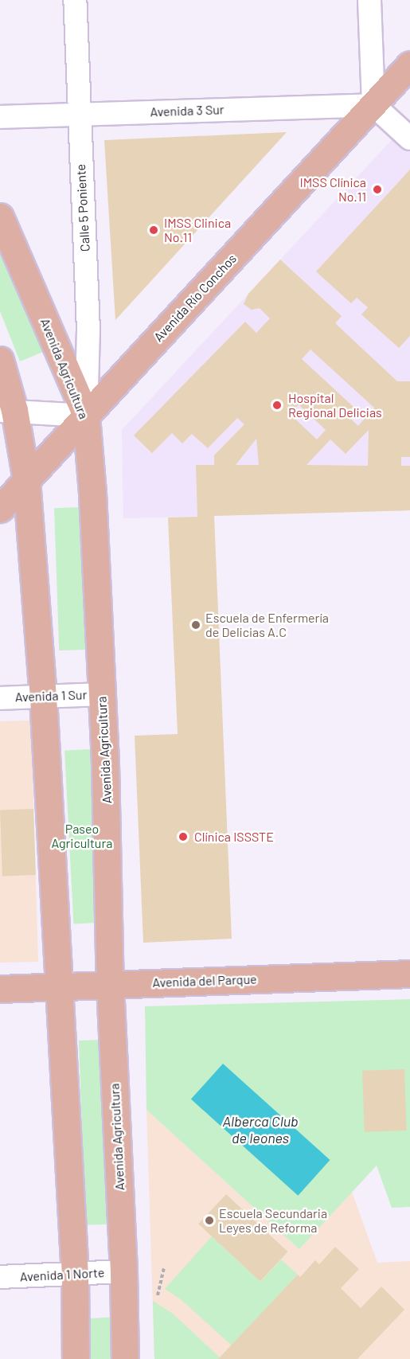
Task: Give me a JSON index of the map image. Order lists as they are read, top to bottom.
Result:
{
  "streets": {
    "main road": ["Avenida Río Conchos", "Avenida Agricultura", "Avenida del Parque"],
    "street": [
      "Avenida 3 Sur",
      "Calle 5 Poniente",
      "Avenida 1 Sur",
      "Avenida 1 Norte"
    ]
  },
  "crossings": [
    ["Avenida 3 Sur", "Calle 5 Poniente"],
    ["Avenida 3 Sur", "Avenida Río Conchos"],
    ["Calle 5 Poniente", "Avenida Río Conchos"],
    ["Calle 5 Poniente", "Avenida Agricultura"],
    ["Avenida Río Conchos", "Avenida Agricultura"],
    ["Avenida Agricultura", "Avenida 1 Sur"],
    ["Avenida Agricultura", "Avenida del Parque"],
    ["Avenida Agricultura", "Avenida 1 Norte"]
  ],
  "water": ["Alberca Club de leones"],
  "parks": ["Paseo Agricultura"],
  "places": [
    "IMSS Clínica No.11",
    "IMSS Clinica No.11",
    "Hospital Regional Delicias",
    "Escuela de Enfermería de Delicias A.C",
    "Clínica ISSSTE",
    "Escuela Secundaria Leyes de Reforma"
  ]
}
